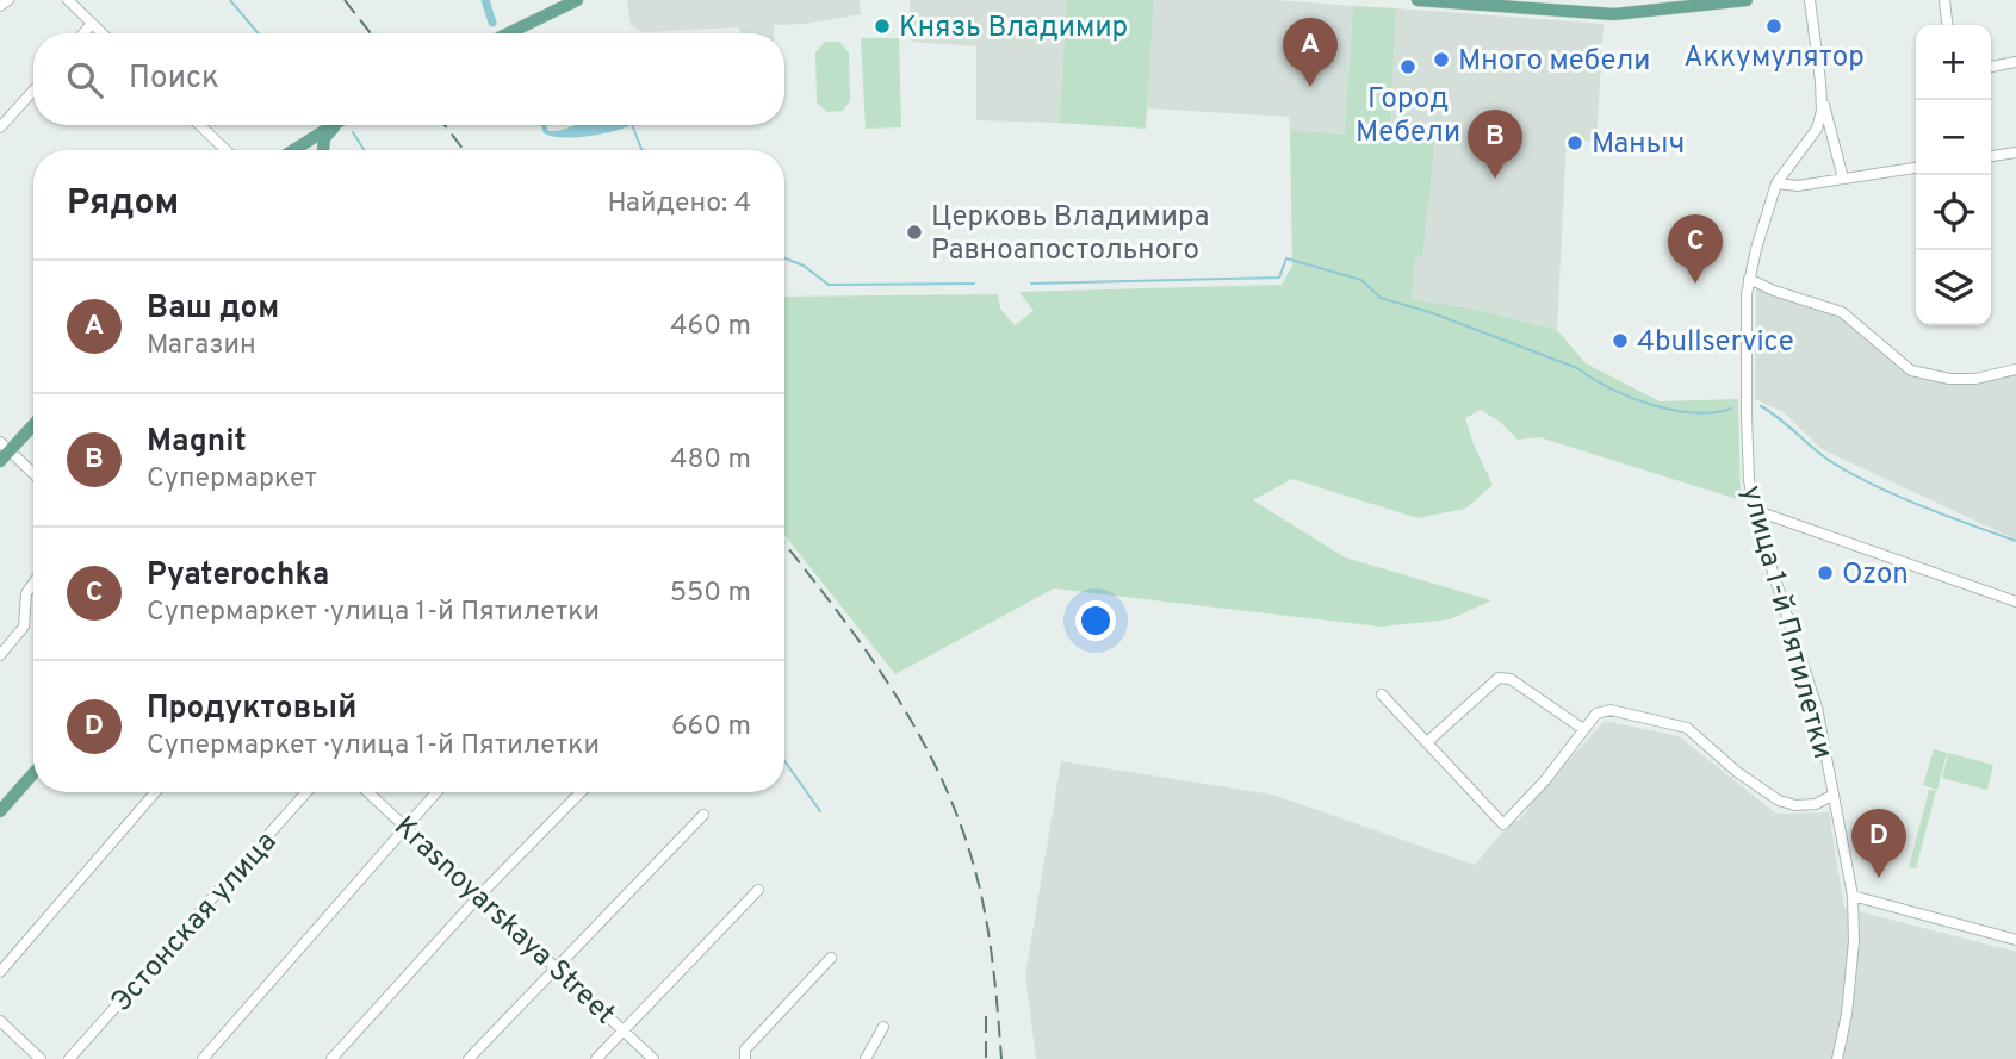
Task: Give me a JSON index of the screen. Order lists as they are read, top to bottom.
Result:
{
  "streets": {
    "street": ["улица 1-й Пятилетки", "Krasnoyarskaya Street", "Эстонская улица"]
  },
  "places": [
    "Князь Владимир",
    "Аккумулятор",
    "Много мебели",
    "Город Мебели",
    "Маныч",
    "Церковь Владимира Равноапостольного",
    "4bullservice",
    "Ozon"
  ],
  "page": {
    "pins": [
      "A",
      "B",
      "C",
      "D"
    ],
    "map_buttons": ["+", "−"],
    "search": "Поиск",
    "heading": ["Рядом", "Найдено: 4"],
    "list": [
      {
        "mark": "A",
        "name": "Ваш дом",
        "note": "Магазин",
        "value": "460 m"
      },
      {
        "mark": "B",
        "name": "Magnit",
        "note": "Супермаркет",
        "value": "480 m"
      },
      {
        "mark": "C",
        "name": "Pyaterochka",
        "note": "Супермаркет · улица 1-й Пятилетки",
        "value": "550 m"
      },
      {
        "mark": "D",
        "name": "Продуктовый",
        "note": "Супермаркет · улица 1-й Пятилетки",
        "value": "660 m"
      }
    ]
  }
}
